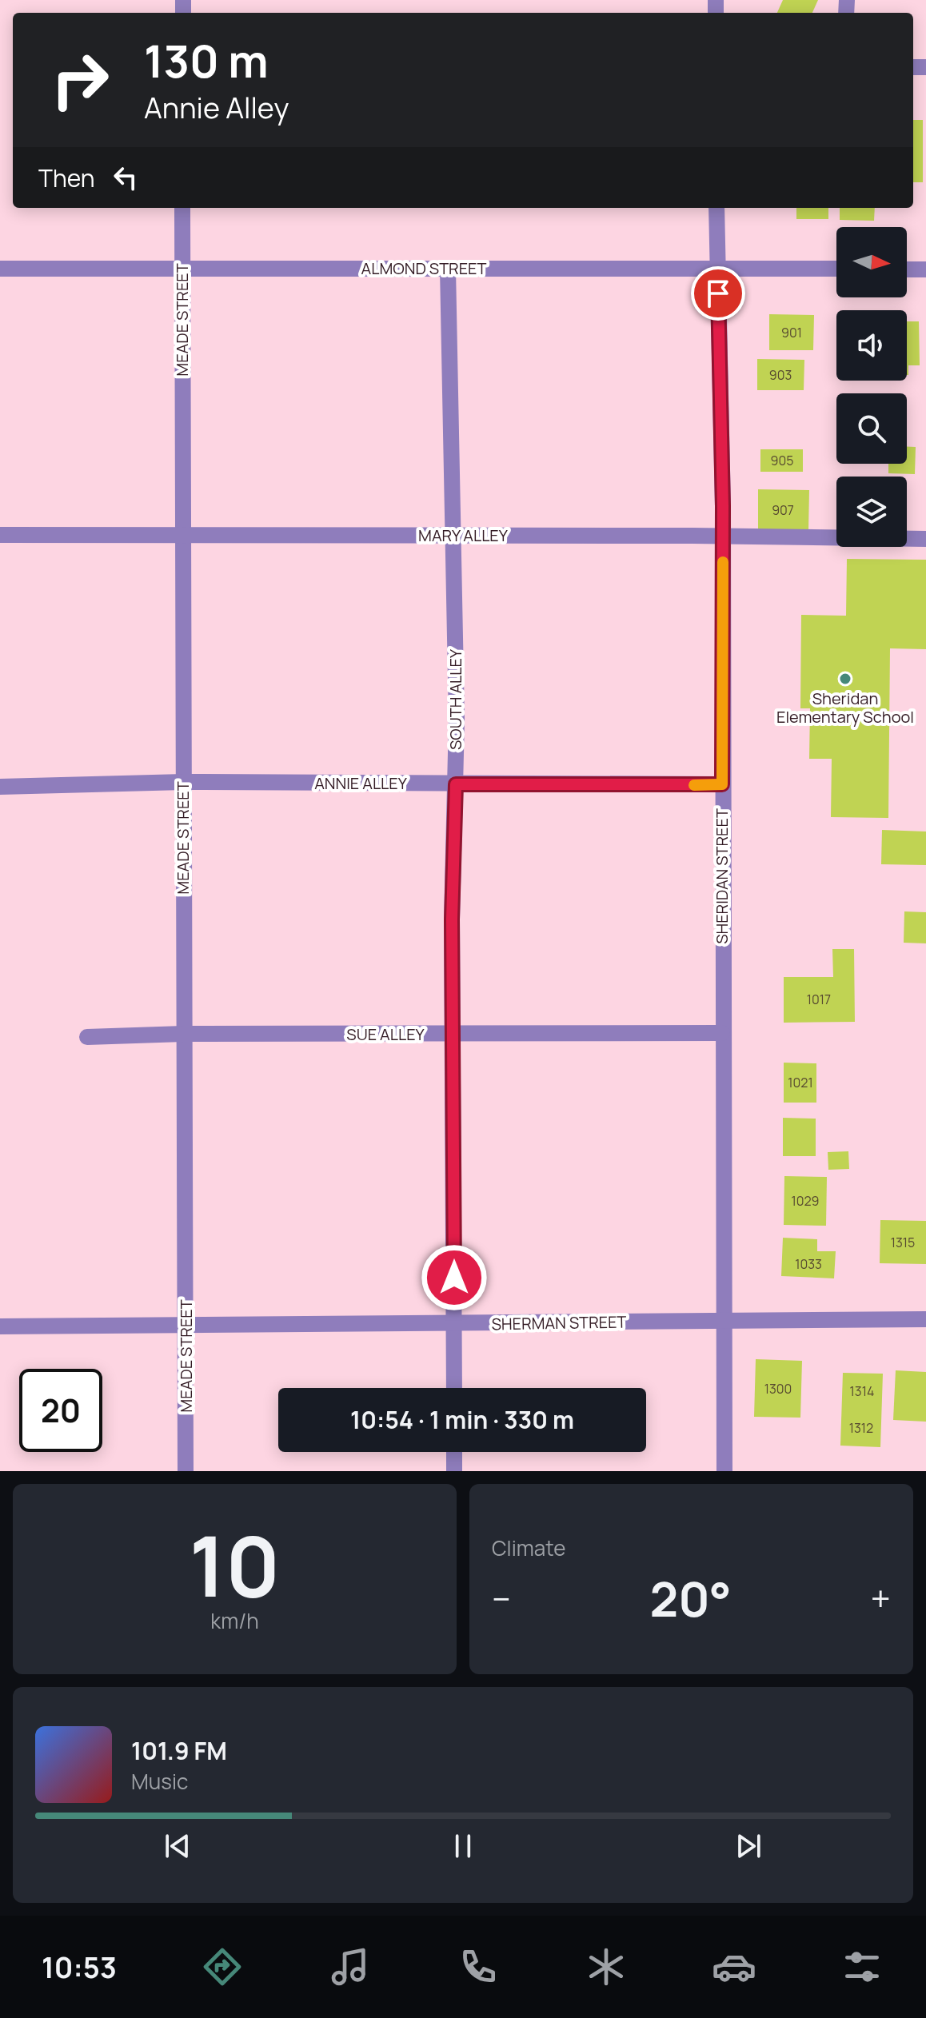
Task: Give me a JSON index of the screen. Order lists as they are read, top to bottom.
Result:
{
  "streets": {
    "street": [
      "ALMOND STREET",
      "MEADE STREET",
      "MARY ALLEY",
      "SOUTH ALLEY",
      "ANNIE ALLEY",
      "SHERIDAN STREET",
      "SUE ALLEY",
      "SHERMAN STREET"
    ]
  },
  "crossings": [
    ["ALMOND STREET", "MEADE STREET"],
    ["ALMOND STREET", "SOUTH ALLEY"],
    ["ALMOND STREET", "SHERIDAN STREET"],
    ["MEADE STREET", "MARY ALLEY"],
    ["MEADE STREET", "ANNIE ALLEY"],
    ["MEADE STREET", "SUE ALLEY"],
    ["MEADE STREET", "SHERMAN STREET"],
    ["MARY ALLEY", "SOUTH ALLEY"],
    ["MARY ALLEY", "SHERIDAN STREET"],
    ["SOUTH ALLEY", "ANNIE ALLEY"],
    ["SOUTH ALLEY", "SUE ALLEY"],
    ["SOUTH ALLEY", "SHERMAN STREET"],
    ["ANNIE ALLEY", "SHERIDAN STREET"],
    ["SHERIDAN STREET", "SUE ALLEY"],
    ["SHERIDAN STREET", "SHERMAN STREET"]
  ],
  "places": ["Sheridan Elementary School"],
  "house_numbers": [
    "901",
    "903",
    "905",
    "907",
    "1017",
    "1021",
    "1029",
    "1315",
    "1033",
    "1300",
    "1314",
    "1312"
  ],
  "north": "right",
  "page": {
    "turn": ["130 m", "Annie Alley"],
    "then": "Then",
    "limit": "20",
    "trip": "10:54 · 1 min · 330 m",
    "tile": [
      ["10", "km/h"],
      "Climate"
    ],
    "heat": ["−", "20°", "+"],
    "song": ["101.9 FM", "Music"],
    "tabs": "10:53"
  }
}
